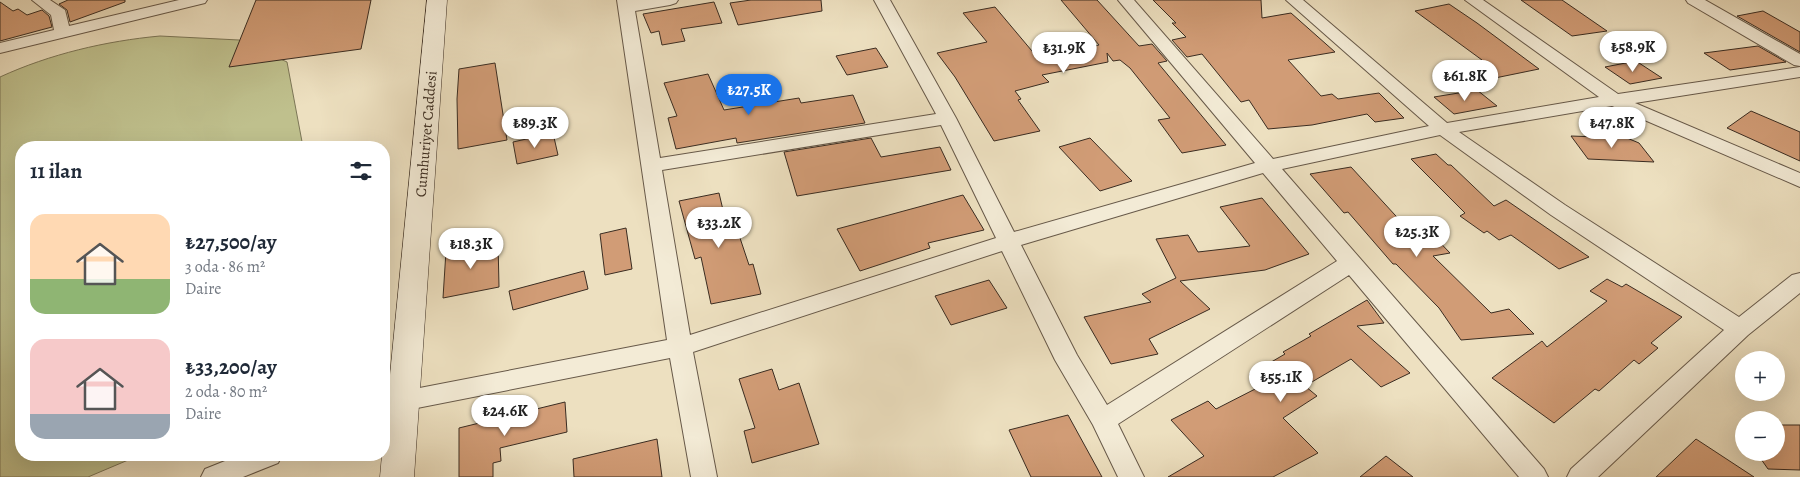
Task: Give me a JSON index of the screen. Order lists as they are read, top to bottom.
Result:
{
  "streets": {
    "main road": ["Cumhuriyet Caddesi"]
  },
  "page": {
    "price": [
      "₺58.9K",
      "₺31.9K",
      "₺61.8K",
      "₺27.5K",
      "₺89.3K",
      "₺47.8K",
      "₺33.2K",
      "₺25.3K",
      "₺18.3K",
      "₺55.1K",
      "₺24.6K"
    ],
    "heading": "11 ilan",
    "list": [
      {
        "name": "₺27,500/ay",
        "note": "3 oda · 86 m² · Daire"
      },
      {
        "name": "₺33,200/ay",
        "note": "2 oda · 80 m² · Daire"
      }
    ],
    "map_buttons": ["+", "−"]
  }
}
